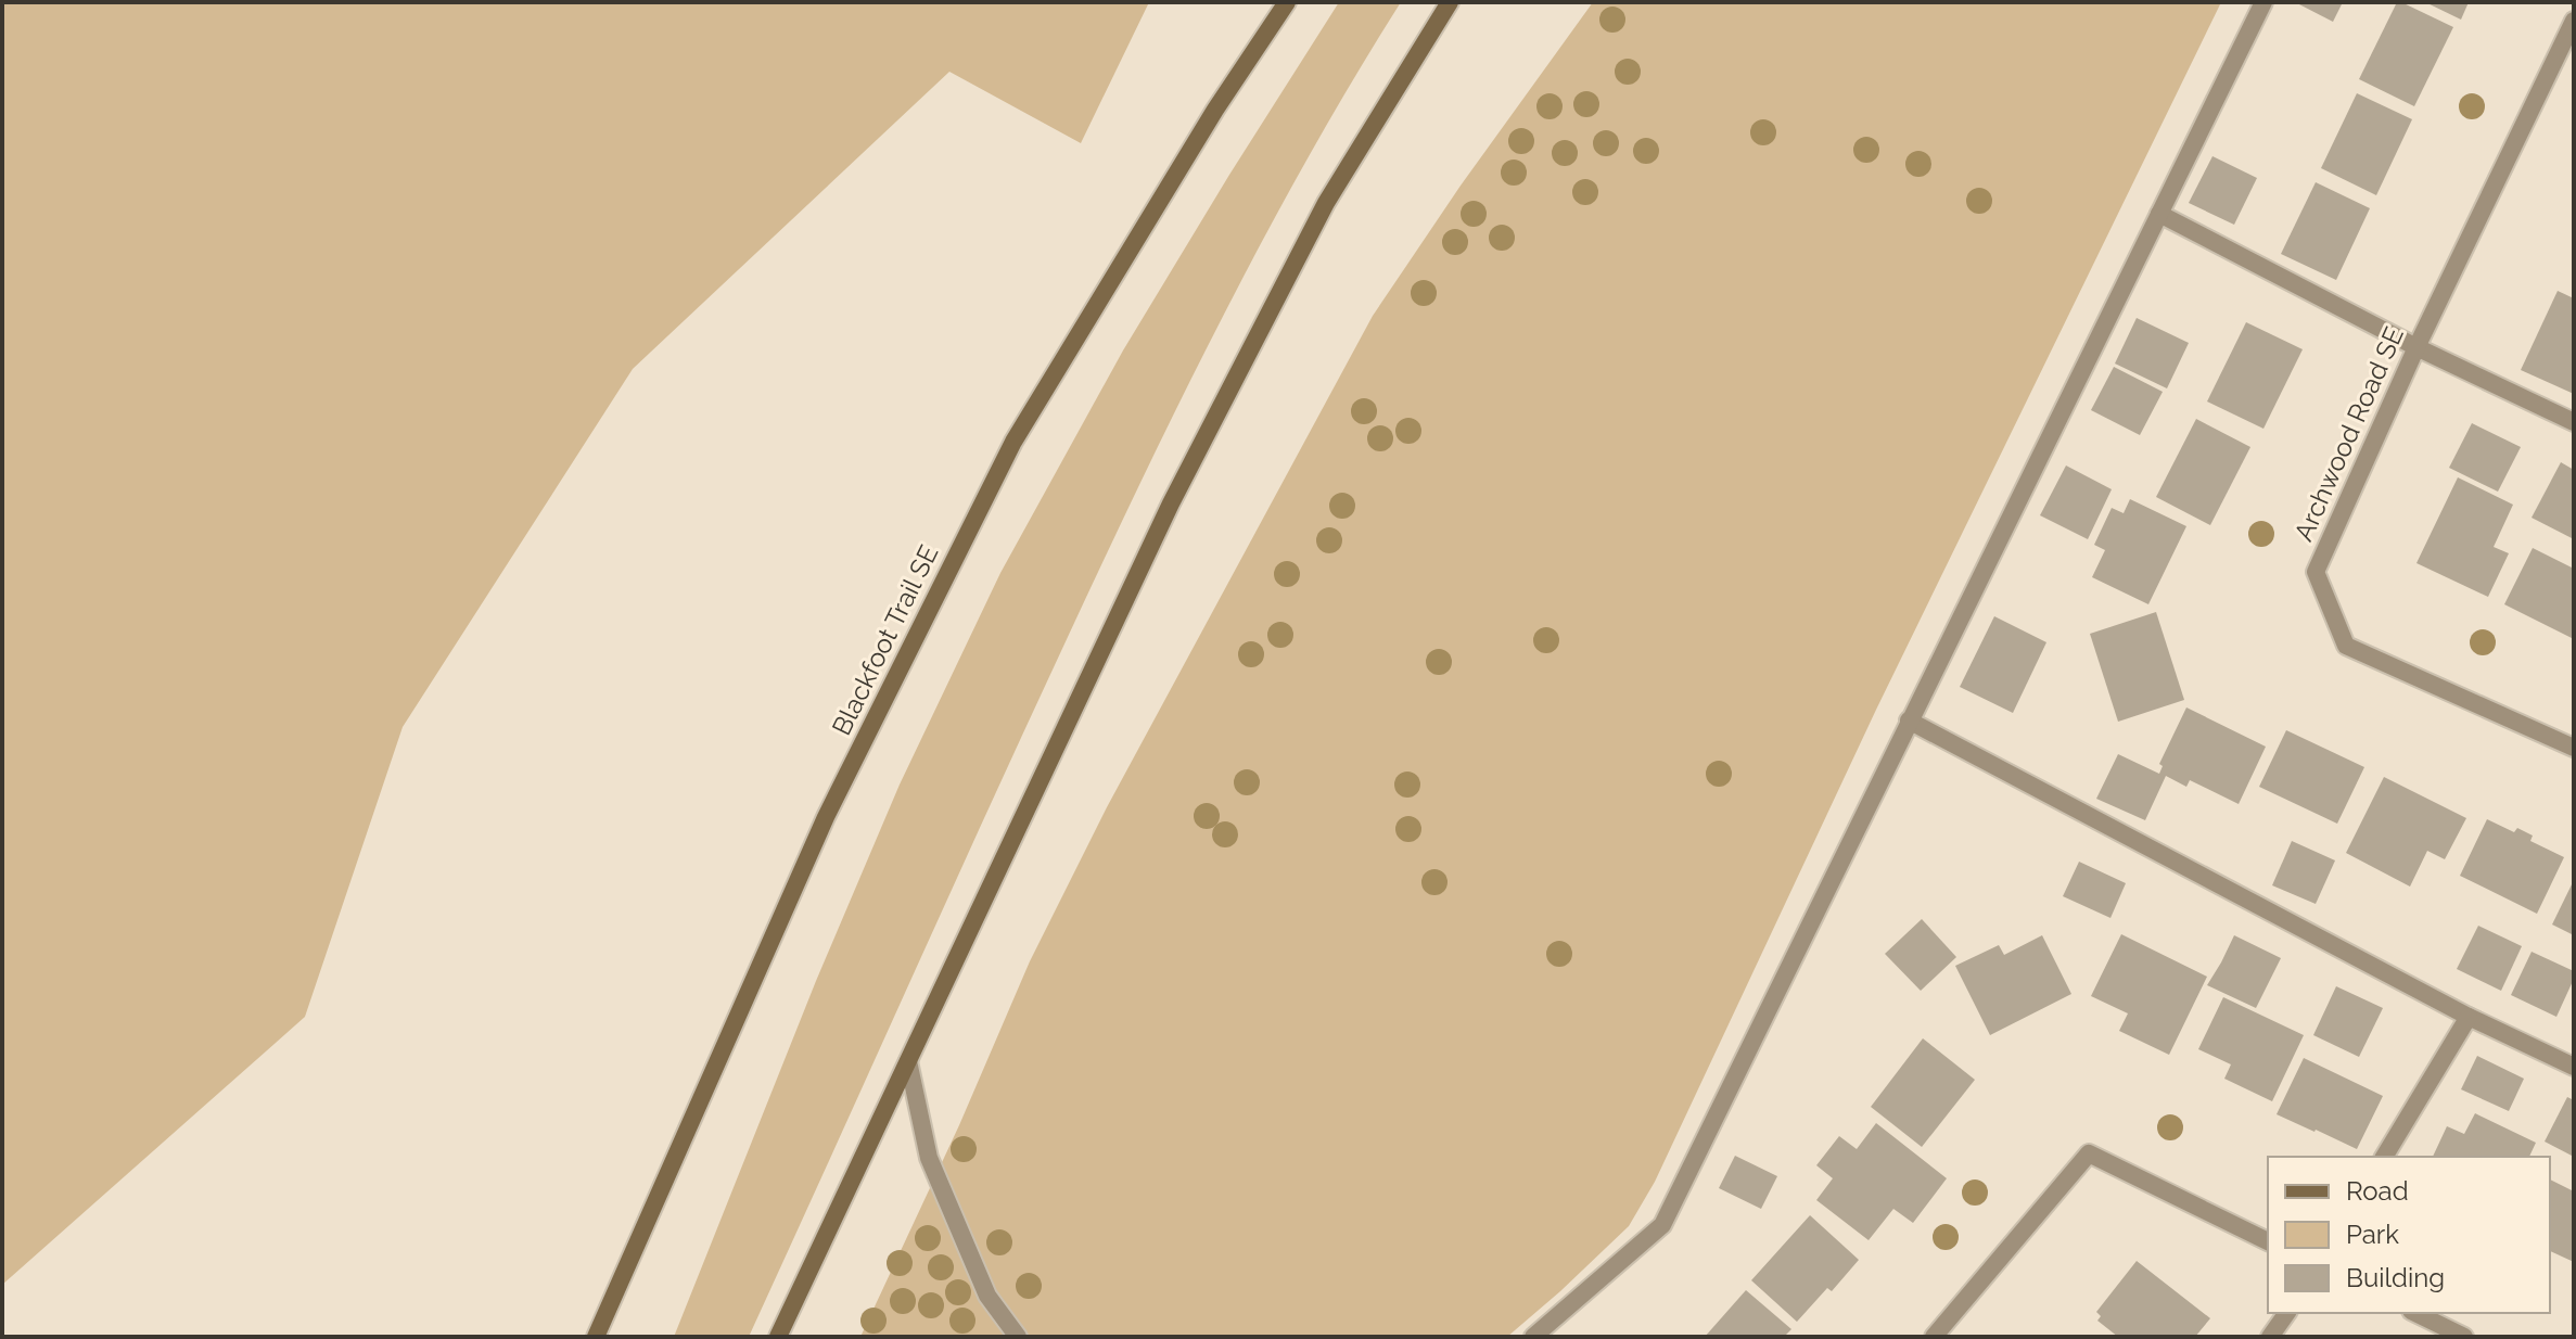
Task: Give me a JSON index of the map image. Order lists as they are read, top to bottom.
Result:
{
  "streets": {
    "main road": ["Blackfoot Trail SE"],
    "street": ["Archwood Road SE"]
  },
  "legend": ["Road", "Park", "Building"]
}
